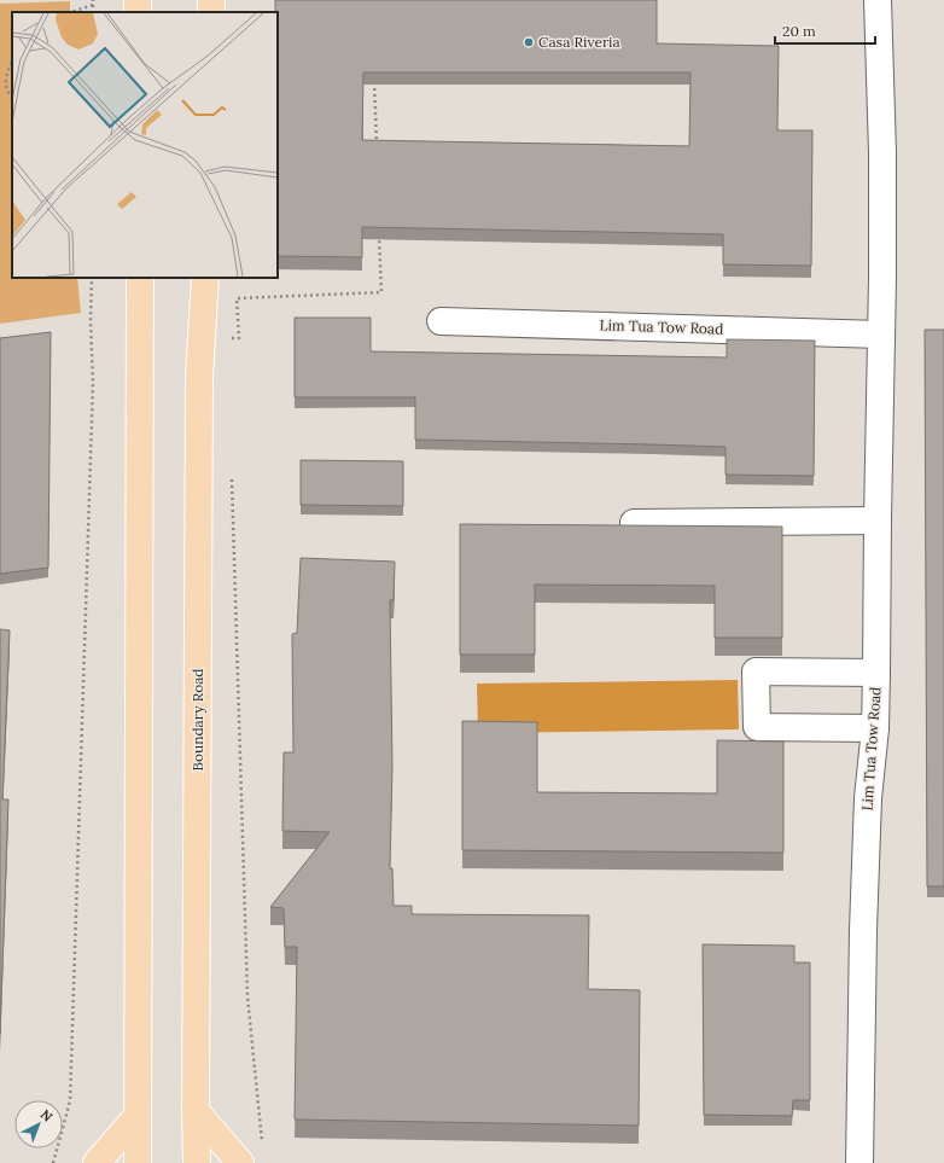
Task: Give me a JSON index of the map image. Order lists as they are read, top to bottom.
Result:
{
  "streets": {
    "main road": ["Boundary Road"],
    "street": ["Lim Tua Tow Road"]
  },
  "places": ["Casa Riveria"],
  "scale_bar": "20 m",
  "north": "top right"
}
